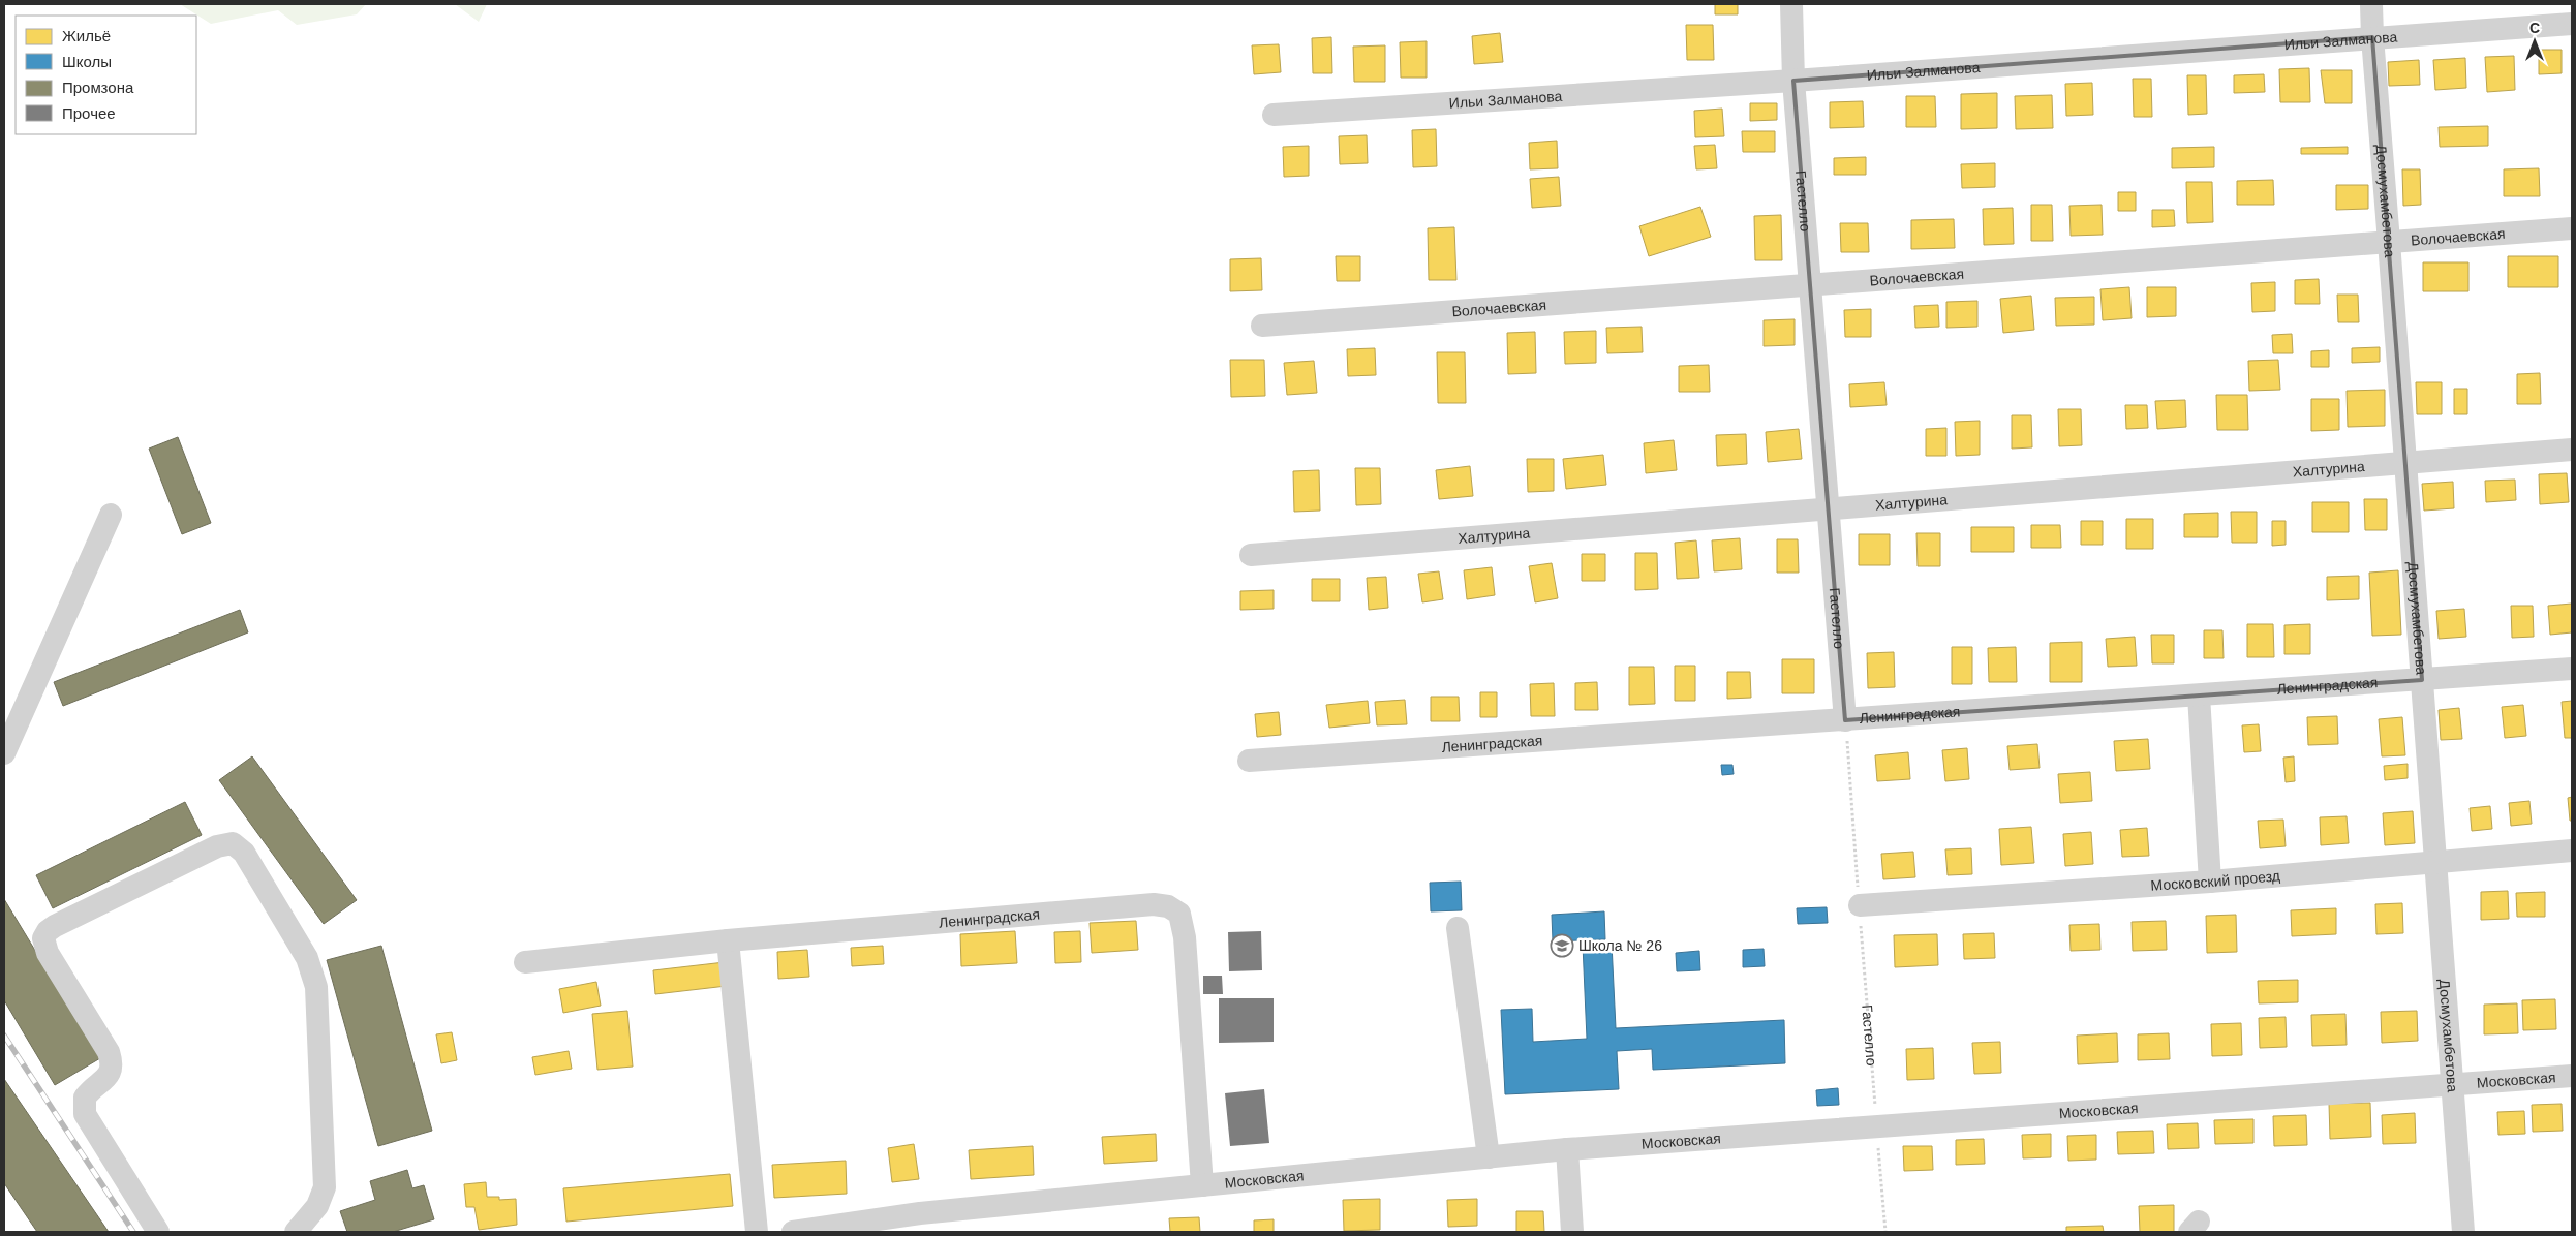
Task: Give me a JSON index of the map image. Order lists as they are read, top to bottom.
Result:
{
  "streets": {
    "street": [
      "Ильи Залманова",
      "Гастелло",
      "Досмухамбетова",
      "Волочаевская",
      "Халтурина",
      "Ленинградская",
      "Московский проезд",
      "Московская"
    ]
  },
  "crossings": [
    ["Ильи Залманова", "Гастелло"],
    ["Ильи Залманова", "Досмухамбетова"],
    ["Гастелло", "Волочаевская"],
    ["Гастелло", "Халтурина"],
    ["Гастелло", "Ленинградская"],
    ["Гастелло", "Московский проезд"],
    ["Гастелло", "Московская"],
    ["Досмухамбетова", "Волочаевская"],
    ["Досмухамбетова", "Халтурина"],
    ["Досмухамбетова", "Ленинградская"],
    ["Досмухамбетова", "Московский проезд"],
    ["Досмухамбетова", "Московская"],
    ["Ленинградская", "Московская"]
  ],
  "places": {
    "school or university": ["Школа № 26"]
  },
  "legend": [
    "Жильё",
    "Школы",
    "Промзона",
    "Прочее"
  ],
  "north": "top"
}
